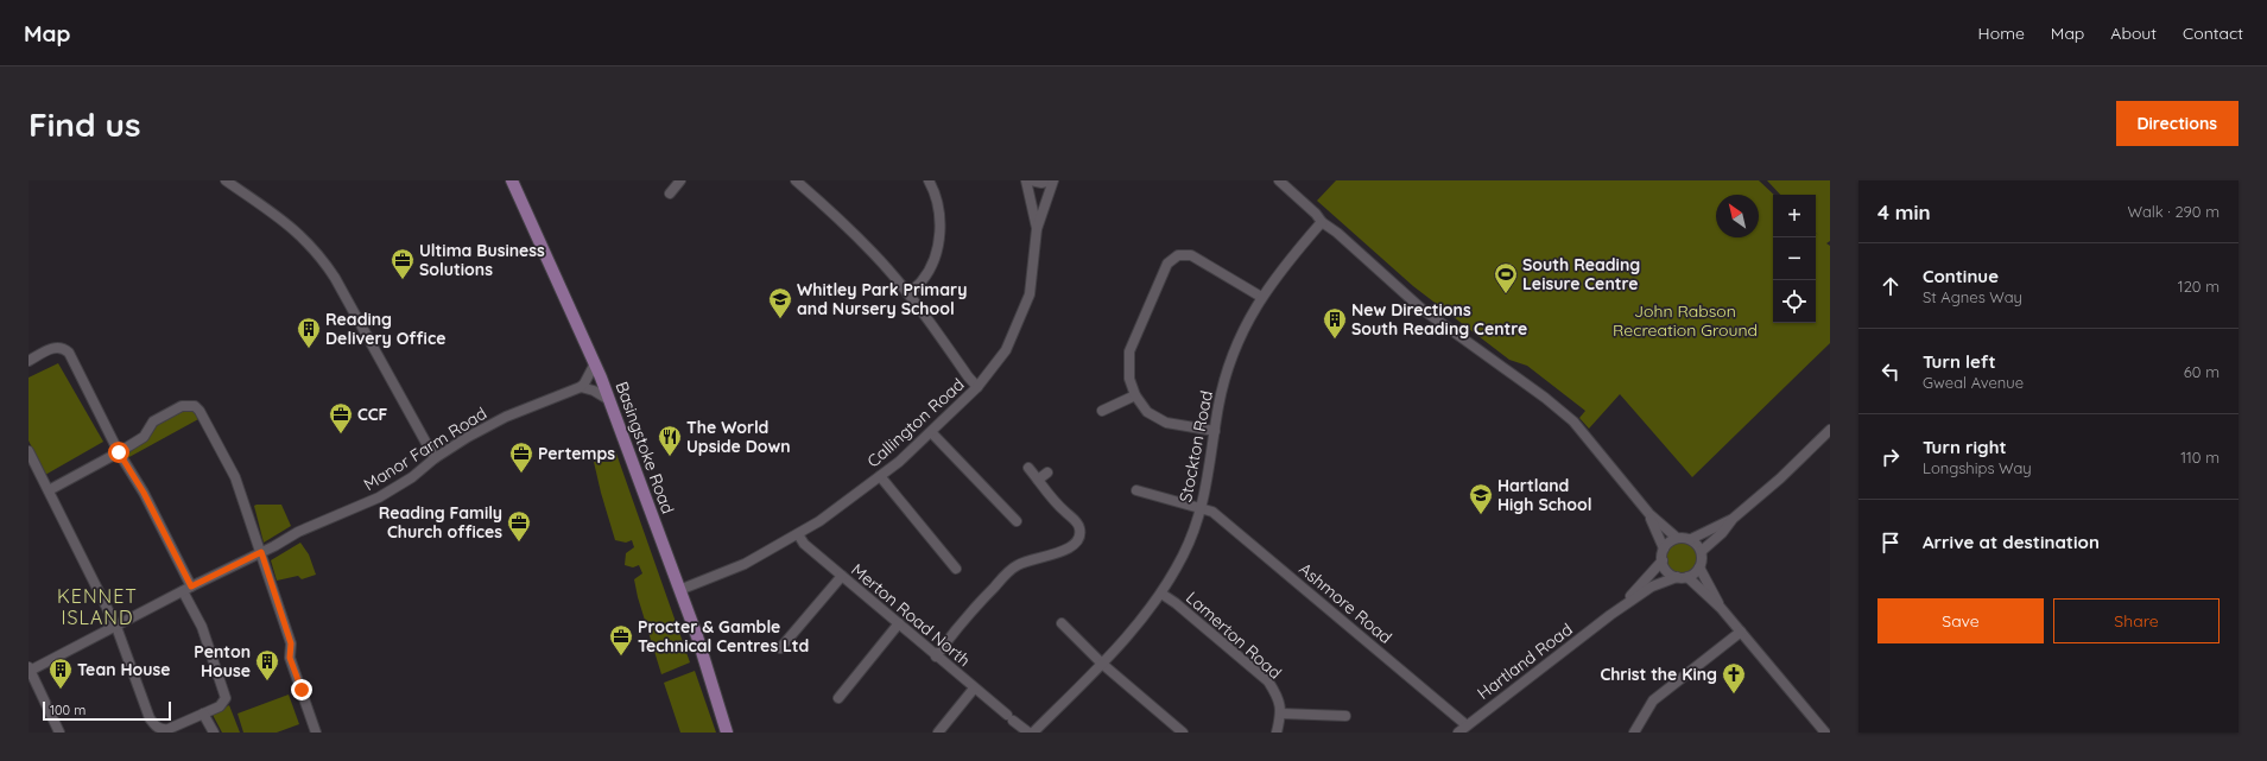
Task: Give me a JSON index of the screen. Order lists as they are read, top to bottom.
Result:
{
  "streets": {
    "main road": ["Basingstoke Road"],
    "street": [
      "Callington Road",
      "Stockton Road",
      "Manor Farm Road",
      "Ashmore Road",
      "Merton Road North",
      "Lamerton Road",
      "Hartland Road"
    ]
  },
  "crossings": [
    ["Callington Road", "Basingstoke Road"],
    ["Callington Road", "Merton Road North"],
    ["Stockton Road", "Ashmore Road"],
    ["Stockton Road", "Lamerton Road"],
    ["Ashmore Road", "Hartland Road"]
  ],
  "districts": ["KENNET ISLAND"],
  "parks": ["John Rabson Recreation Ground"],
  "places": {
    "office": [
      "Ultima Business Solutions",
      "CCF",
      "Pertemps",
      "Reading Family Church offices",
      "Procter & Gamble Technical Centres Ltd"
    ],
    "sports": ["South Reading Leisure Centre"],
    "school or university": ["Whitley Park Primary and Nursery School", "Hartland High School"],
    "building": [
      "New Directions South Reading Centre",
      "Reading Delivery Office",
      "Penton House",
      "Tean House"
    ],
    "restaurant": ["The World Upside Down"],
    "church": ["Christ the King"]
  },
  "scale_bar": "100 m",
  "north": "top left",
  "page": {
    "header": "Map",
    "nav": [
      "Home",
      "Map",
      "About",
      "Contact"
    ],
    "buttons": [
      "Directions",
      ["Save", "Share"]
    ],
    "title": "Find us",
    "heading": ["4 min", "Walk · 290 m"],
    "map_buttons": ["+", "−"],
    "list": [
      ["Continue", "St Agnes Way", "120 m"],
      ["Turn left", "Gweal Avenue", "60 m"],
      ["Turn right", "Longships Way", "110 m"],
      "Arrive at destination"
    ],
    "scale": "100 m"
  }
}
